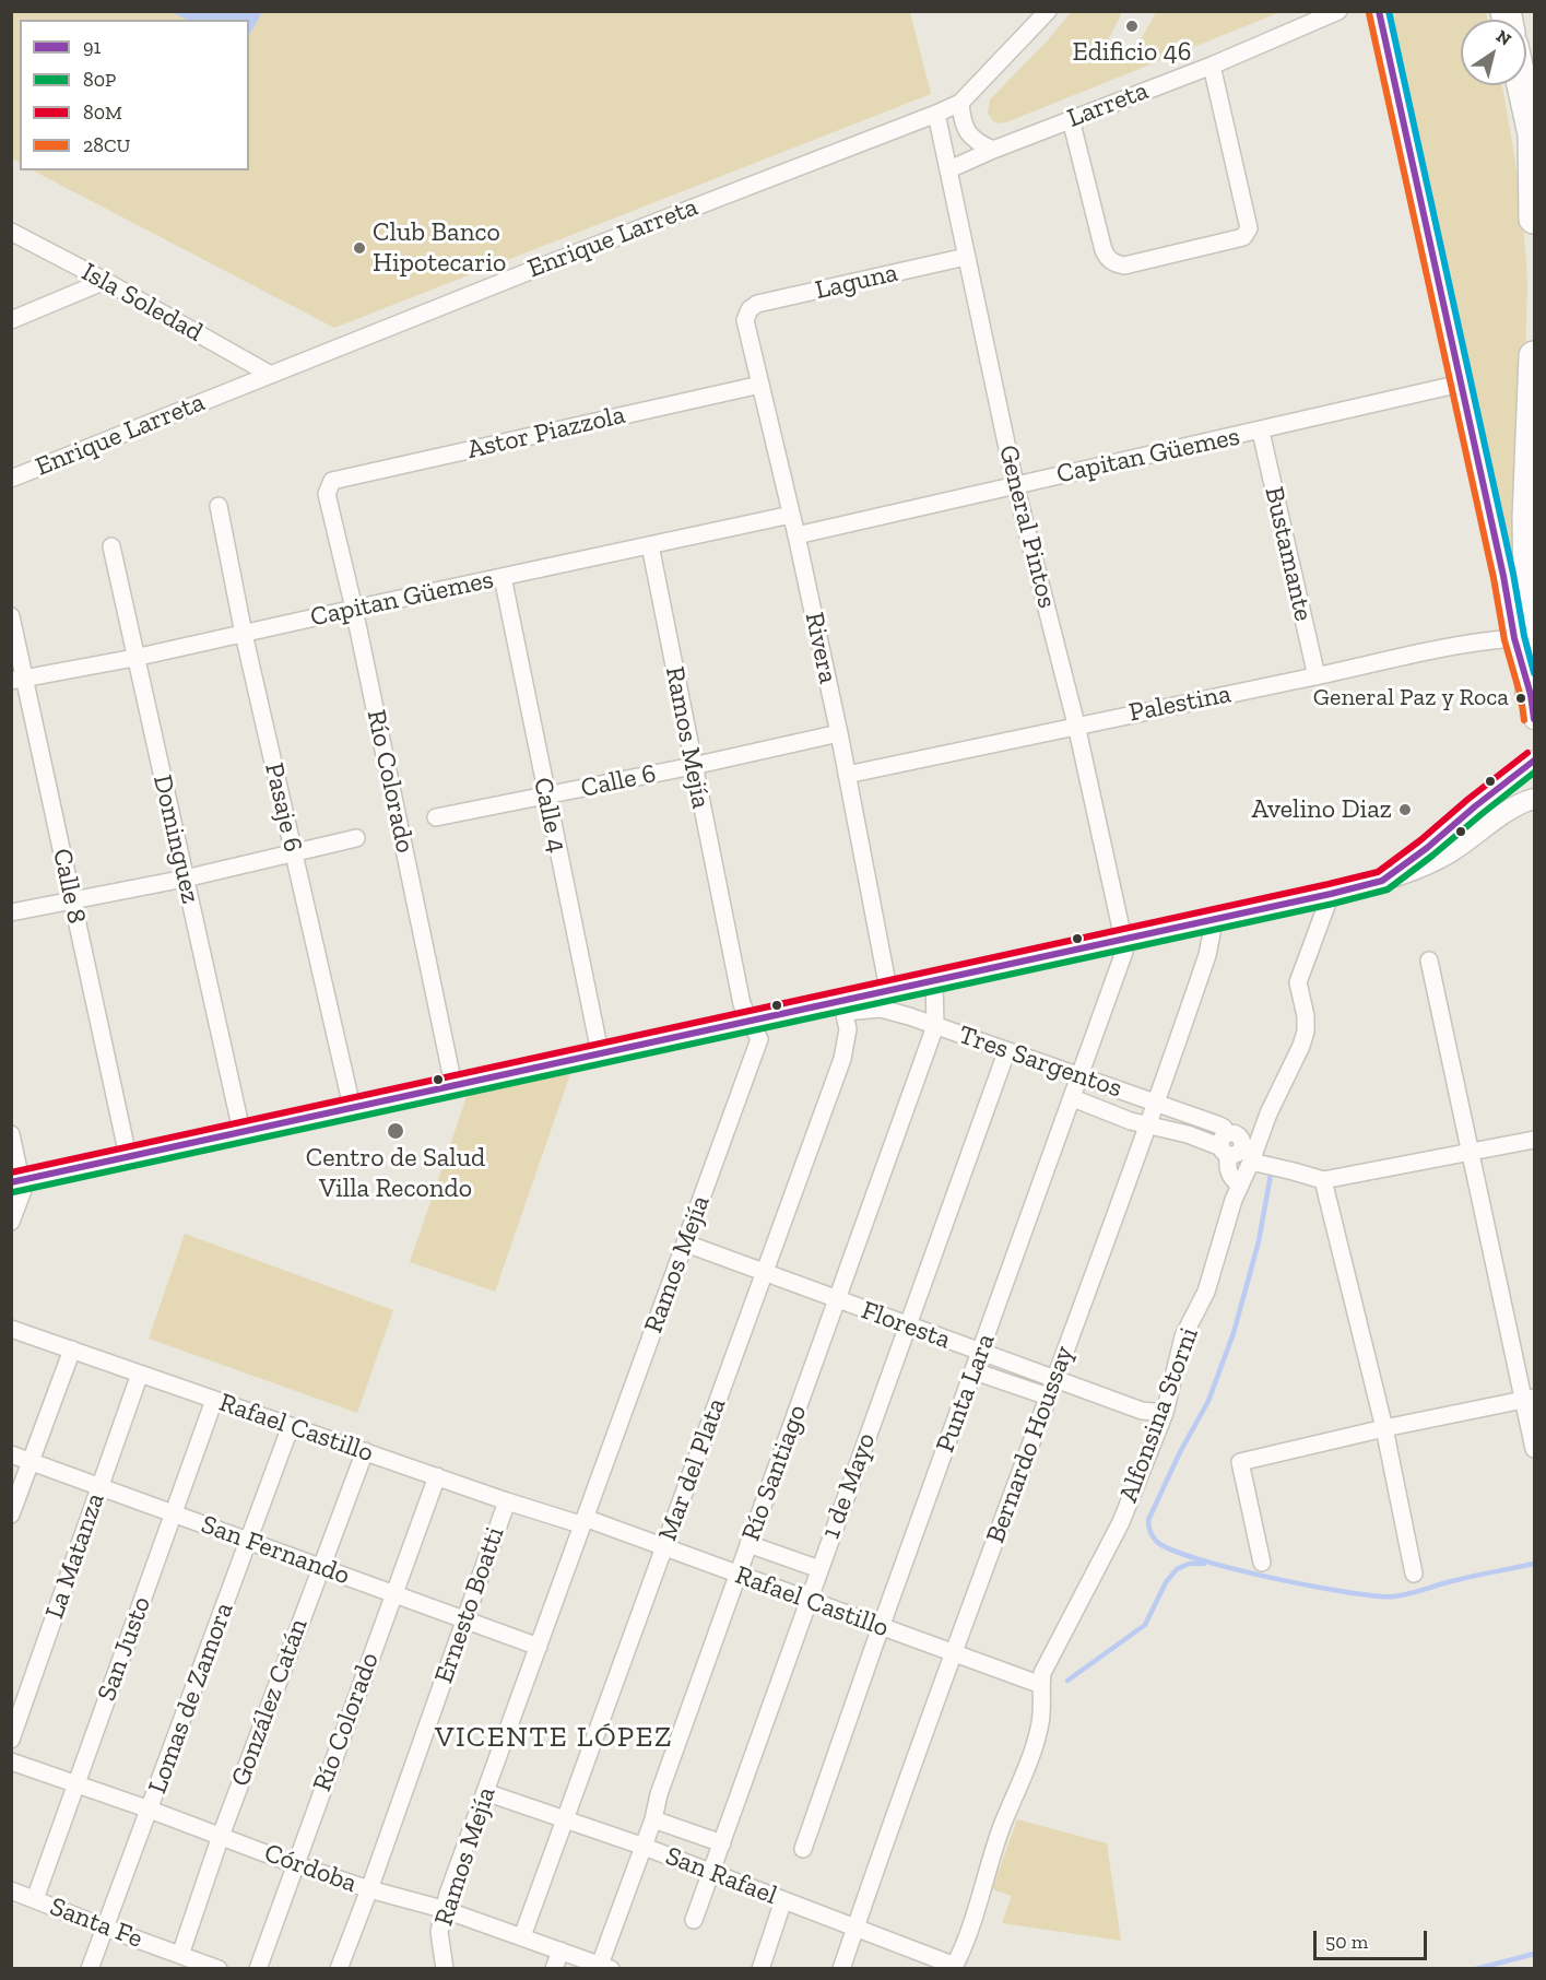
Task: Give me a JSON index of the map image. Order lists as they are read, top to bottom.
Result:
{
  "streets": {
    "street": [
      "Larreta",
      "Enrique Larreta",
      "Laguna",
      "Isla Soledad",
      "Astor Piazzola",
      "Capitan Güemes",
      "General Pintos",
      "Bustamante",
      "Rivera",
      "Palestina",
      "Ramos Mejía",
      "Río Colorado",
      "Calle 6",
      "Pasaje 6",
      "Calle 4",
      "Dominguez",
      "Calle 8",
      "Tres Sargentos",
      "Floresta",
      "Punta Lara",
      "Alfonsina Storni",
      "Rafael Castillo",
      "Bernardo Houssay",
      "Mar del Plata",
      "Río Santiago",
      "1 de Mayo",
      "San Fernando",
      "La Matanza",
      "Ernesto Boatti",
      "San Justo",
      "Lomas de Zamora",
      "González Catán",
      "Córdoba",
      "San Rafael",
      "Santa Fe"
    ]
  },
  "crossings": [
    ["Larreta", "General Pintos"],
    ["Enrique Larreta", "Isla Soledad"],
    ["Enrique Larreta", "General Pintos"],
    ["Laguna", "General Pintos"],
    ["Laguna", "Rivera"],
    ["Astor Piazzola", "Rivera"],
    ["Astor Piazzola", "Río Colorado"],
    ["Capitan Güemes", "General Pintos"],
    ["Capitan Güemes", "Bustamante"],
    ["Capitan Güemes", "Rivera"],
    ["Capitan Güemes", "Ramos Mejía"],
    ["Capitan Güemes", "Río Colorado"],
    ["Capitan Güemes", "Pasaje 6"],
    ["Capitan Güemes", "Calle 4"],
    ["Capitan Güemes", "Dominguez"],
    ["Capitan Güemes", "Calle 8"],
    ["General Pintos", "Palestina"],
    ["General Pintos", "Punta Lara"],
    ["Bustamante", "Palestina"],
    ["Rivera", "Palestina"],
    ["Rivera", "Calle 6"],
    ["Ramos Mejía", "Calle 6"],
    ["Ramos Mejía", "Floresta"],
    ["Ramos Mejía", "Rafael Castillo"],
    ["Ramos Mejía", "San Fernando"],
    ["Ramos Mejía", "Córdoba"],
    ["Ramos Mejía", "San Rafael"],
    ["Río Colorado", "Rafael Castillo"],
    ["Río Colorado", "San Fernando"],
    ["Río Colorado", "Córdoba"],
    ["Calle 6", "Calle 4"],
    ["Tres Sargentos", "Punta Lara"],
    ["Tres Sargentos", "Bernardo Houssay"],
    ["Tres Sargentos", "Mar del Plata"],
    ["Tres Sargentos", "Río Santiago"],
    ["Tres Sargentos", "1 de Mayo"],
    ["Floresta", "Punta Lara"],
    ["Floresta", "Alfonsina Storni"],
    ["Floresta", "Bernardo Houssay"],
    ["Floresta", "Mar del Plata"],
    ["Floresta", "Río Santiago"],
    ["Floresta", "1 de Mayo"],
    ["Punta Lara", "Rafael Castillo"],
    ["Alfonsina Storni", "Rafael Castillo"],
    ["Alfonsina Storni", "San Rafael"],
    ["Rafael Castillo", "Bernardo Houssay"],
    ["Rafael Castillo", "Mar del Plata"],
    ["Rafael Castillo", "Río Santiago"],
    ["Rafael Castillo", "1 de Mayo"],
    ["Rafael Castillo", "La Matanza"],
    ["Rafael Castillo", "Ernesto Boatti"],
    ["Rafael Castillo", "San Justo"],
    ["Rafael Castillo", "Lomas de Zamora"],
    ["Rafael Castillo", "González Catán"],
    ["Bernardo Houssay", "San Rafael"],
    ["Mar del Plata", "Córdoba"],
    ["Mar del Plata", "San Rafael"],
    ["Río Santiago", "Córdoba"],
    ["Río Santiago", "San Rafael"],
    ["1 de Mayo", "San Rafael"],
    ["San Fernando", "La Matanza"],
    ["San Fernando", "Ernesto Boatti"],
    ["San Fernando", "San Justo"],
    ["San Fernando", "Lomas de Zamora"],
    ["San Fernando", "González Catán"],
    ["Ernesto Boatti", "Córdoba"],
    ["San Justo", "Córdoba"],
    ["San Justo", "Santa Fe"],
    ["Lomas de Zamora", "Córdoba"],
    ["Lomas de Zamora", "Santa Fe"],
    ["González Catán", "Córdoba"],
    ["González Catán", "Santa Fe"]
  ],
  "districts": ["VICENTE LÓPEZ"],
  "places": [
    "Edificio 46",
    "Club Banco Hipotecario",
    "General Paz y Roca",
    "Avelino Diaz",
    "Centro de Salud Villa Recondo"
  ],
  "lines": [
    "transit line 91",
    "transit line 28CU",
    "transit line 80M",
    "transit line 80P"
  ],
  "legend": [
    "91",
    "80P",
    "80M",
    "28CU"
  ],
  "scale_bar": "50 m",
  "north": "top right"
}
